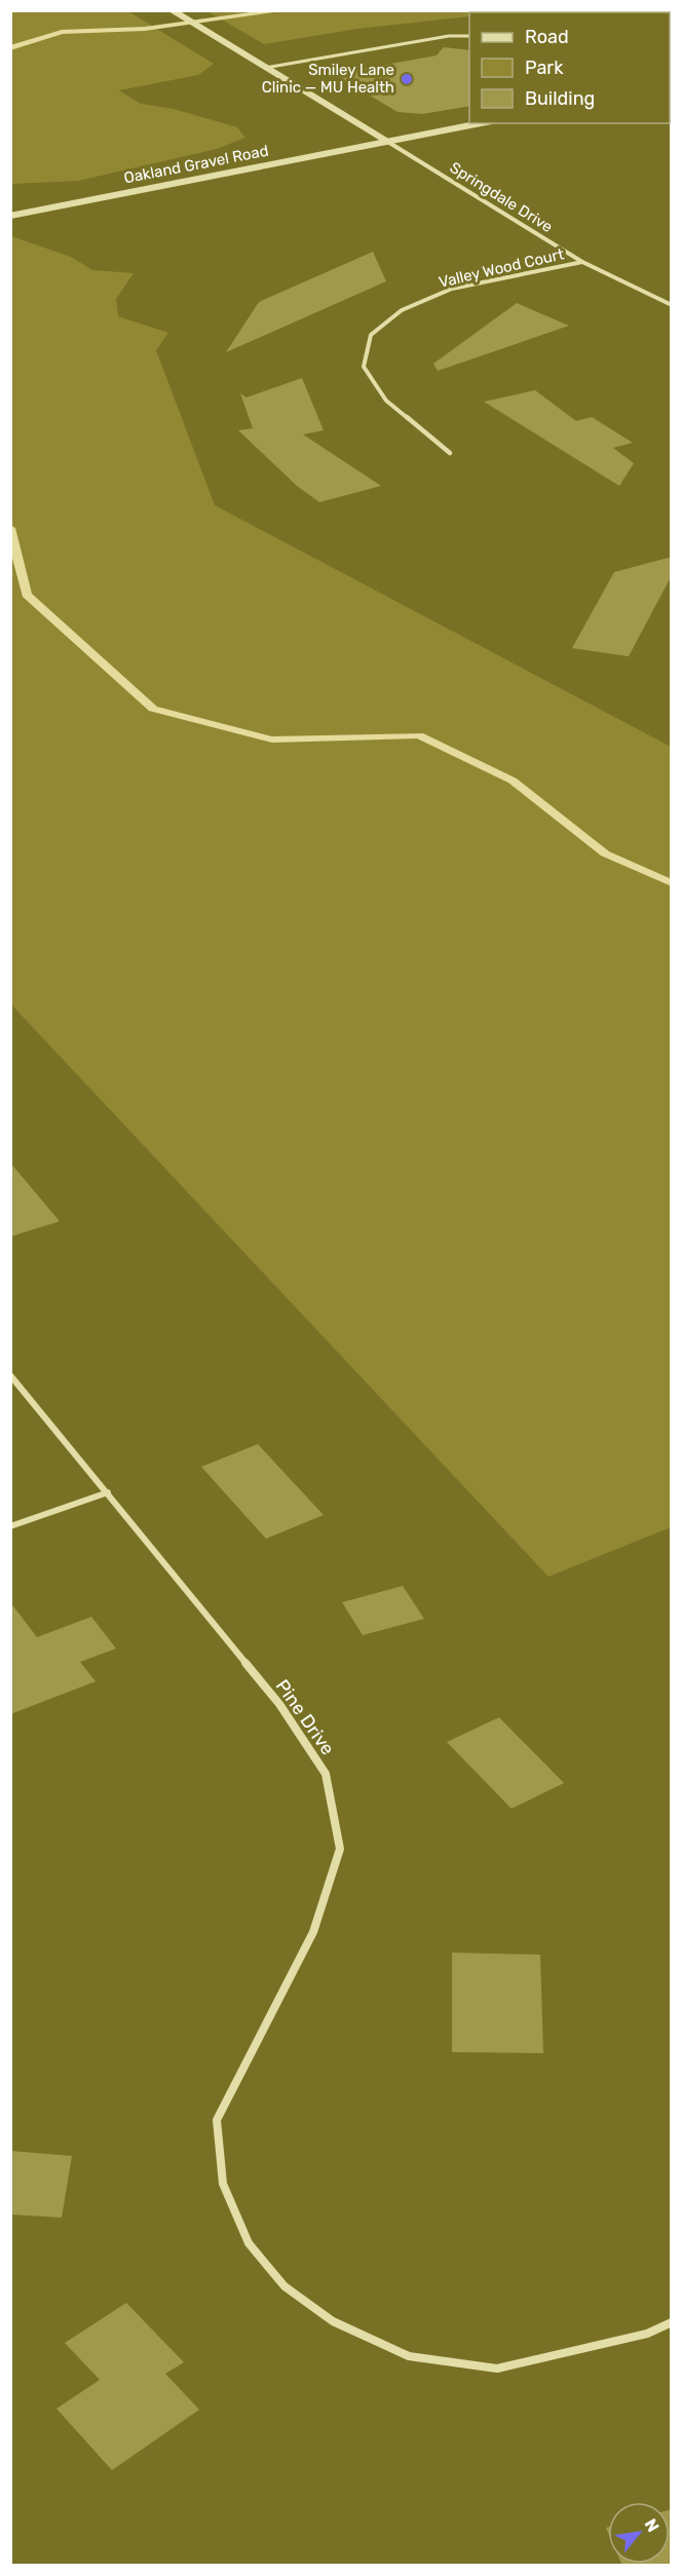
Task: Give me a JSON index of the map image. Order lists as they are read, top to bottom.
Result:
{
  "streets": {
    "street": [
      "Oakland Gravel Road",
      "Springdale Drive",
      "Valley Wood Court",
      "Pine Drive"
    ]
  },
  "crossings": [
    ["Oakland Gravel Road", "Springdale Drive"],
    ["Springdale Drive", "Valley Wood Court"]
  ],
  "places": ["Smiley Lane Clinic — MU Health"],
  "legend": ["Road", "Park", "Building"],
  "north": "top right"
}
